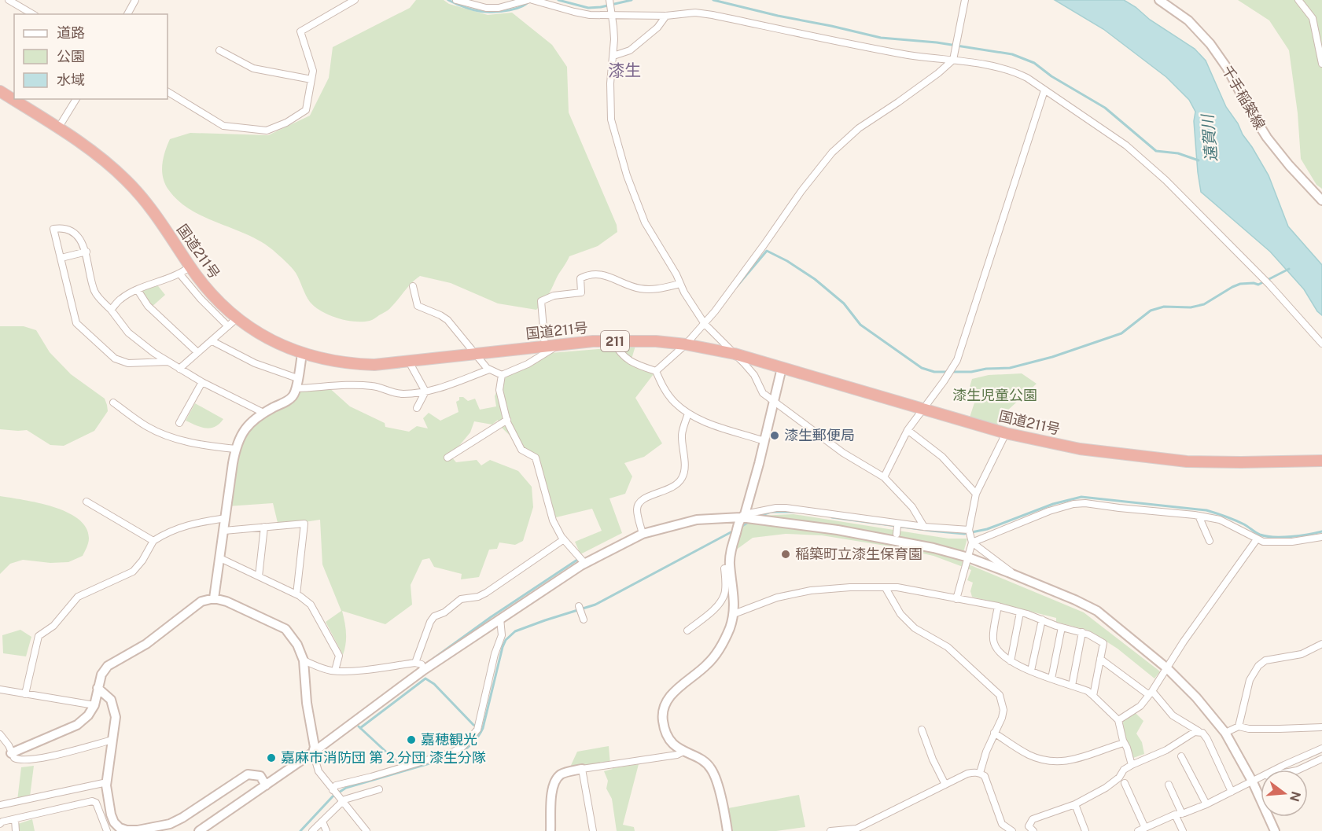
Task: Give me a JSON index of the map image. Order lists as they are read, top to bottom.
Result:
{
  "streets": {
    "highway": ["国道211号", "211"],
    "street": ["千手稲築線"]
  },
  "districts": ["漆生"],
  "water": ["遠賀川"],
  "parks": ["漆生児童公園"],
  "places": [
    "漆生郵便局",
    "稲築町立漆生保育園",
    "嘉穂観光",
    "嘉麻市消防団 第２分団 漆生分隊"
  ],
  "legend": ["道路", "公園", "水域"],
  "north": "right"
}
